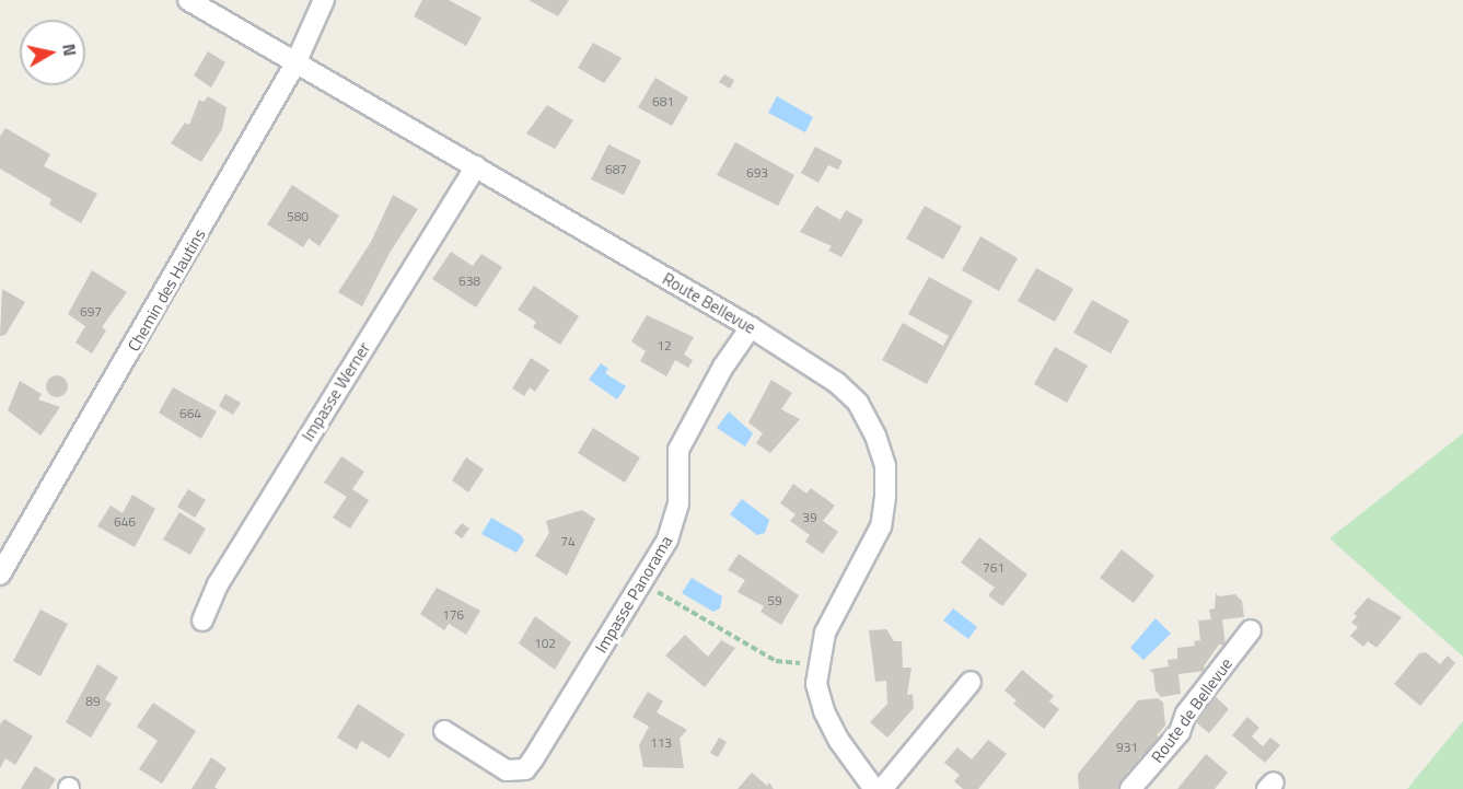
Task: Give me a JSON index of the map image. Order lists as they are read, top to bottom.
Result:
{
  "streets": {
    "street": [
      "Chemin des Hautins",
      "Route Bellevue",
      "Impasse Werner",
      "Impasse Panorama",
      "Route de Bellevue"
    ]
  },
  "crossings": [
    ["Chemin des Hautins", "Route Bellevue"],
    ["Route Bellevue", "Impasse Werner"],
    ["Route Bellevue", "Impasse Panorama"]
  ],
  "house_numbers": [
    "681",
    "687",
    "693",
    "580",
    "638",
    "697",
    "12",
    "664",
    "39",
    "646",
    "74",
    "761",
    "59",
    "176",
    "102",
    "89",
    "113",
    "931"
  ],
  "north": "right"
}
